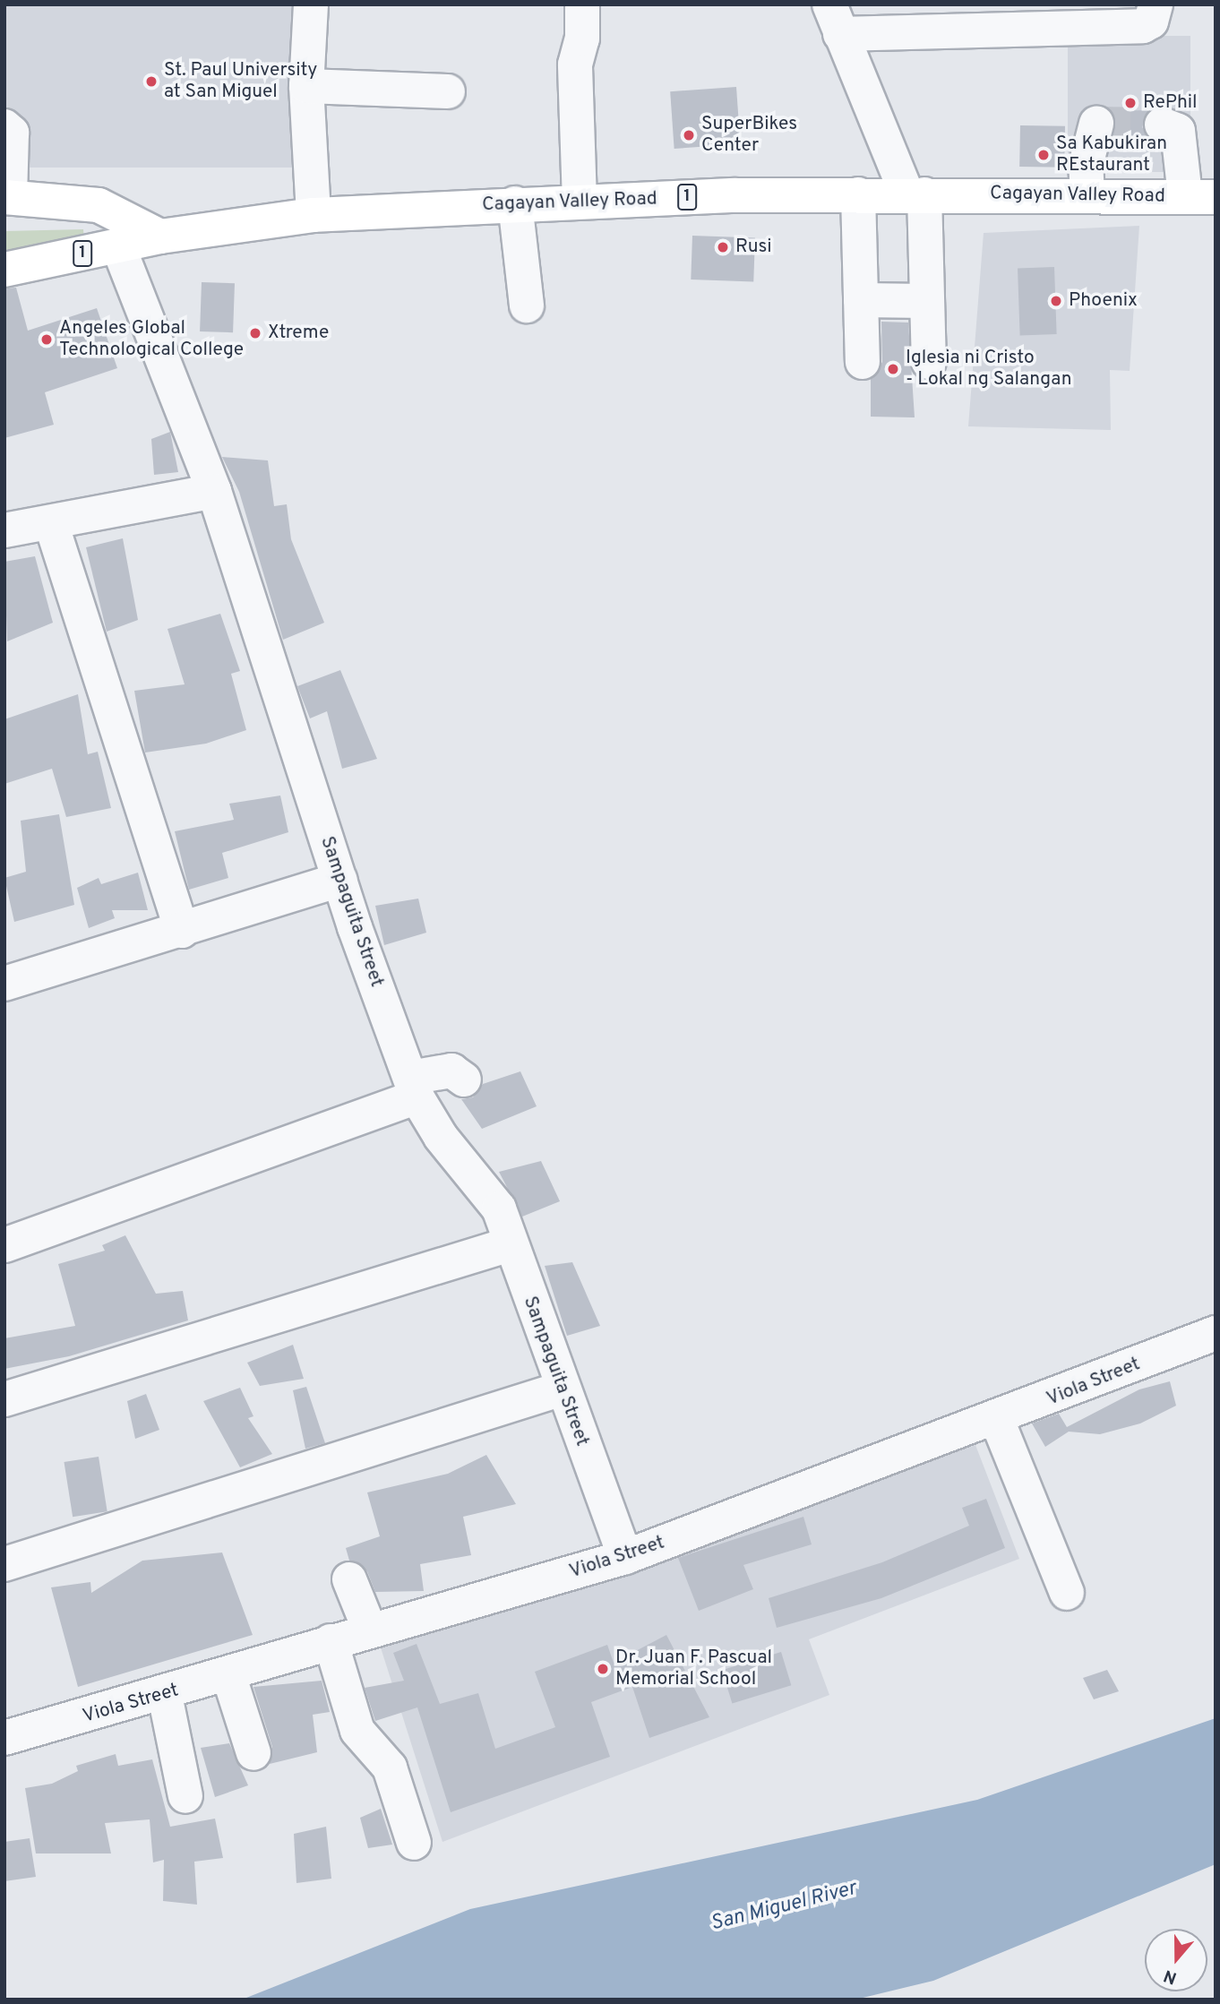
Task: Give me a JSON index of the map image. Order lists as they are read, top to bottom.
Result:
{
  "streets": {
    "main road": ["Cagayan Valley Road", "1"],
    "street": ["Sampaguita Street", "Viola Street"]
  },
  "crossings": [
    ["Cagayan Valley Road", "Sampaguita Street"],
    ["Sampaguita Street", "Viola Street"]
  ],
  "water": ["San Miguel River"],
  "places": [
    "St. Paul University at San Miguel",
    "RePhil",
    "SuperBikes Center",
    "Sa Kabukiran REstaurant",
    "Rusi",
    "Phoenix",
    "Xtreme",
    "Angeles Global Technological College",
    "Iglesia ni Cristo - Lokal ng Salangan",
    "Dr. Juan F. Pascual Memorial School"
  ],
  "north": "bottom"
}
